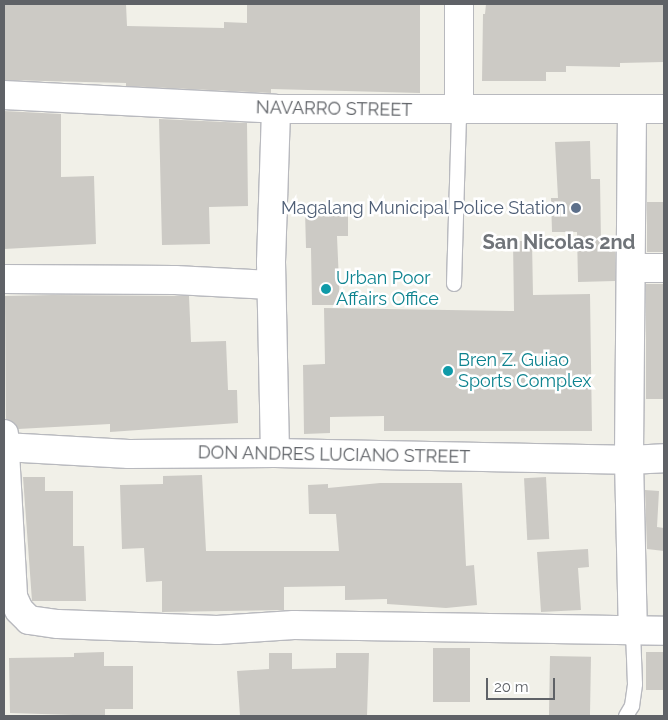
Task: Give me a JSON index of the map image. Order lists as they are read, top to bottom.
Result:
{
  "streets": {
    "street": ["NAVARRO STREET", "DON ANDRES LUCIANO STREET"]
  },
  "districts": ["San Nicolas 2nd"],
  "places": ["Magalang Municipal Police Station", "Urban Poor Affairs Office", "Bren Z. Guiao Sports Complex"],
  "scale_bar": "20 m"
}
